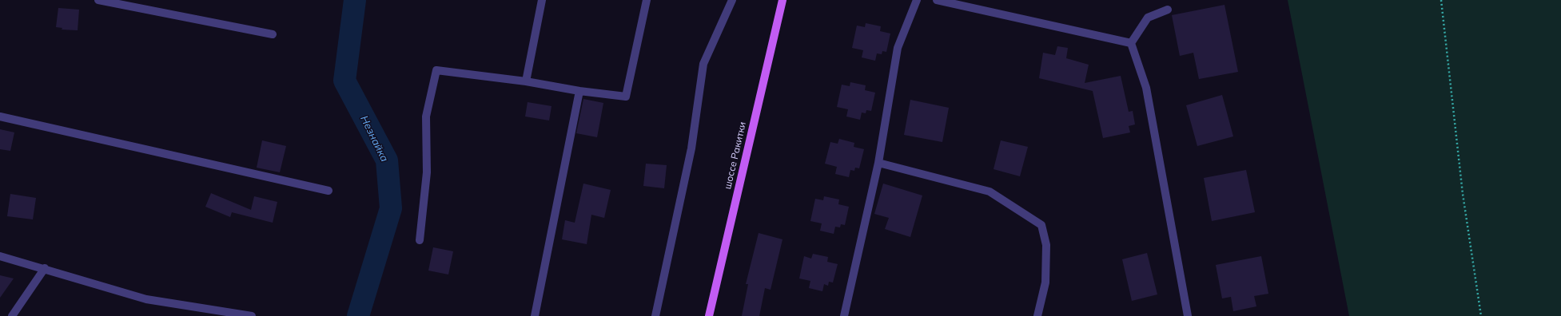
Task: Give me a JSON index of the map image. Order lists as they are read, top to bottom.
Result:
{
  "streets": {
    "main road": ["шоссе Ракитки"]
  },
  "water": ["Незнайка"]
}
